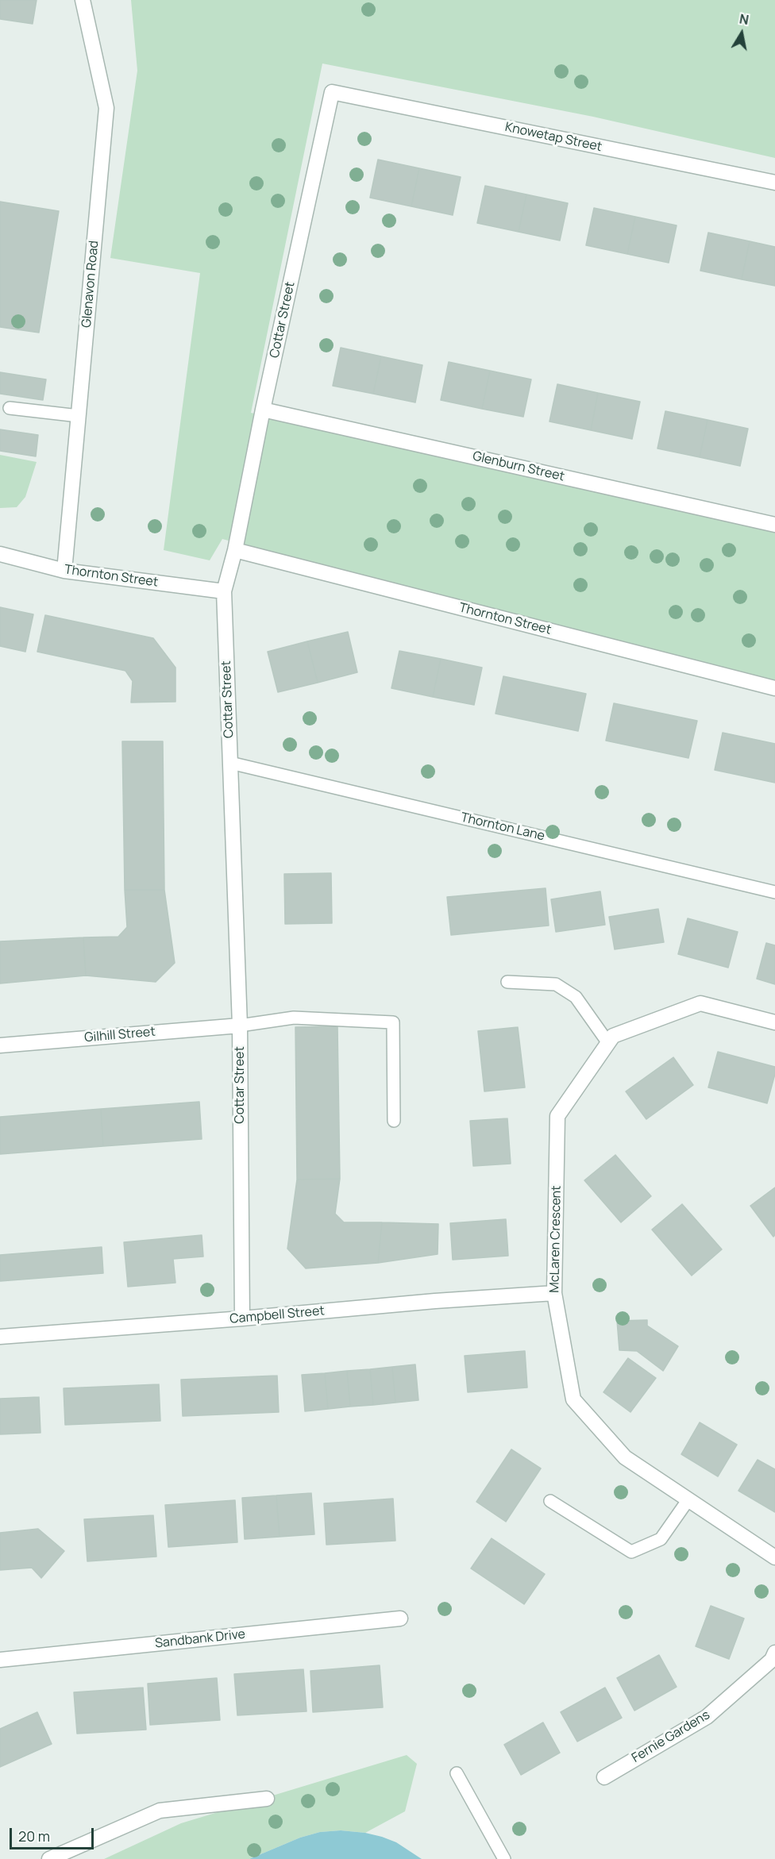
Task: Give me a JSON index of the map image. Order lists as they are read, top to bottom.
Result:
{
  "streets": {
    "street": [
      "Knowetap Street",
      "Glenavon Road",
      "Cottar Street",
      "Glenburn Street",
      "Thornton Street",
      "Gilhill Street",
      "McLaren Crescent",
      "Campbell Street",
      "Sandbank Drive",
      "Fernie Gardens"
    ],
    "lane": ["Thornton Lane"]
  },
  "crossings": [
    ["Knowetap Street", "Cottar Street"],
    ["Glenavon Road", "Thornton Street"],
    ["Cottar Street", "Glenburn Street"],
    ["Cottar Street", "Thornton Street"],
    ["Cottar Street", "Thornton Lane"],
    ["Cottar Street", "Gilhill Street"],
    ["Cottar Street", "Campbell Street"],
    ["McLaren Crescent", "Campbell Street"]
  ],
  "scale_bar": "20 m",
  "north": "top"
}
